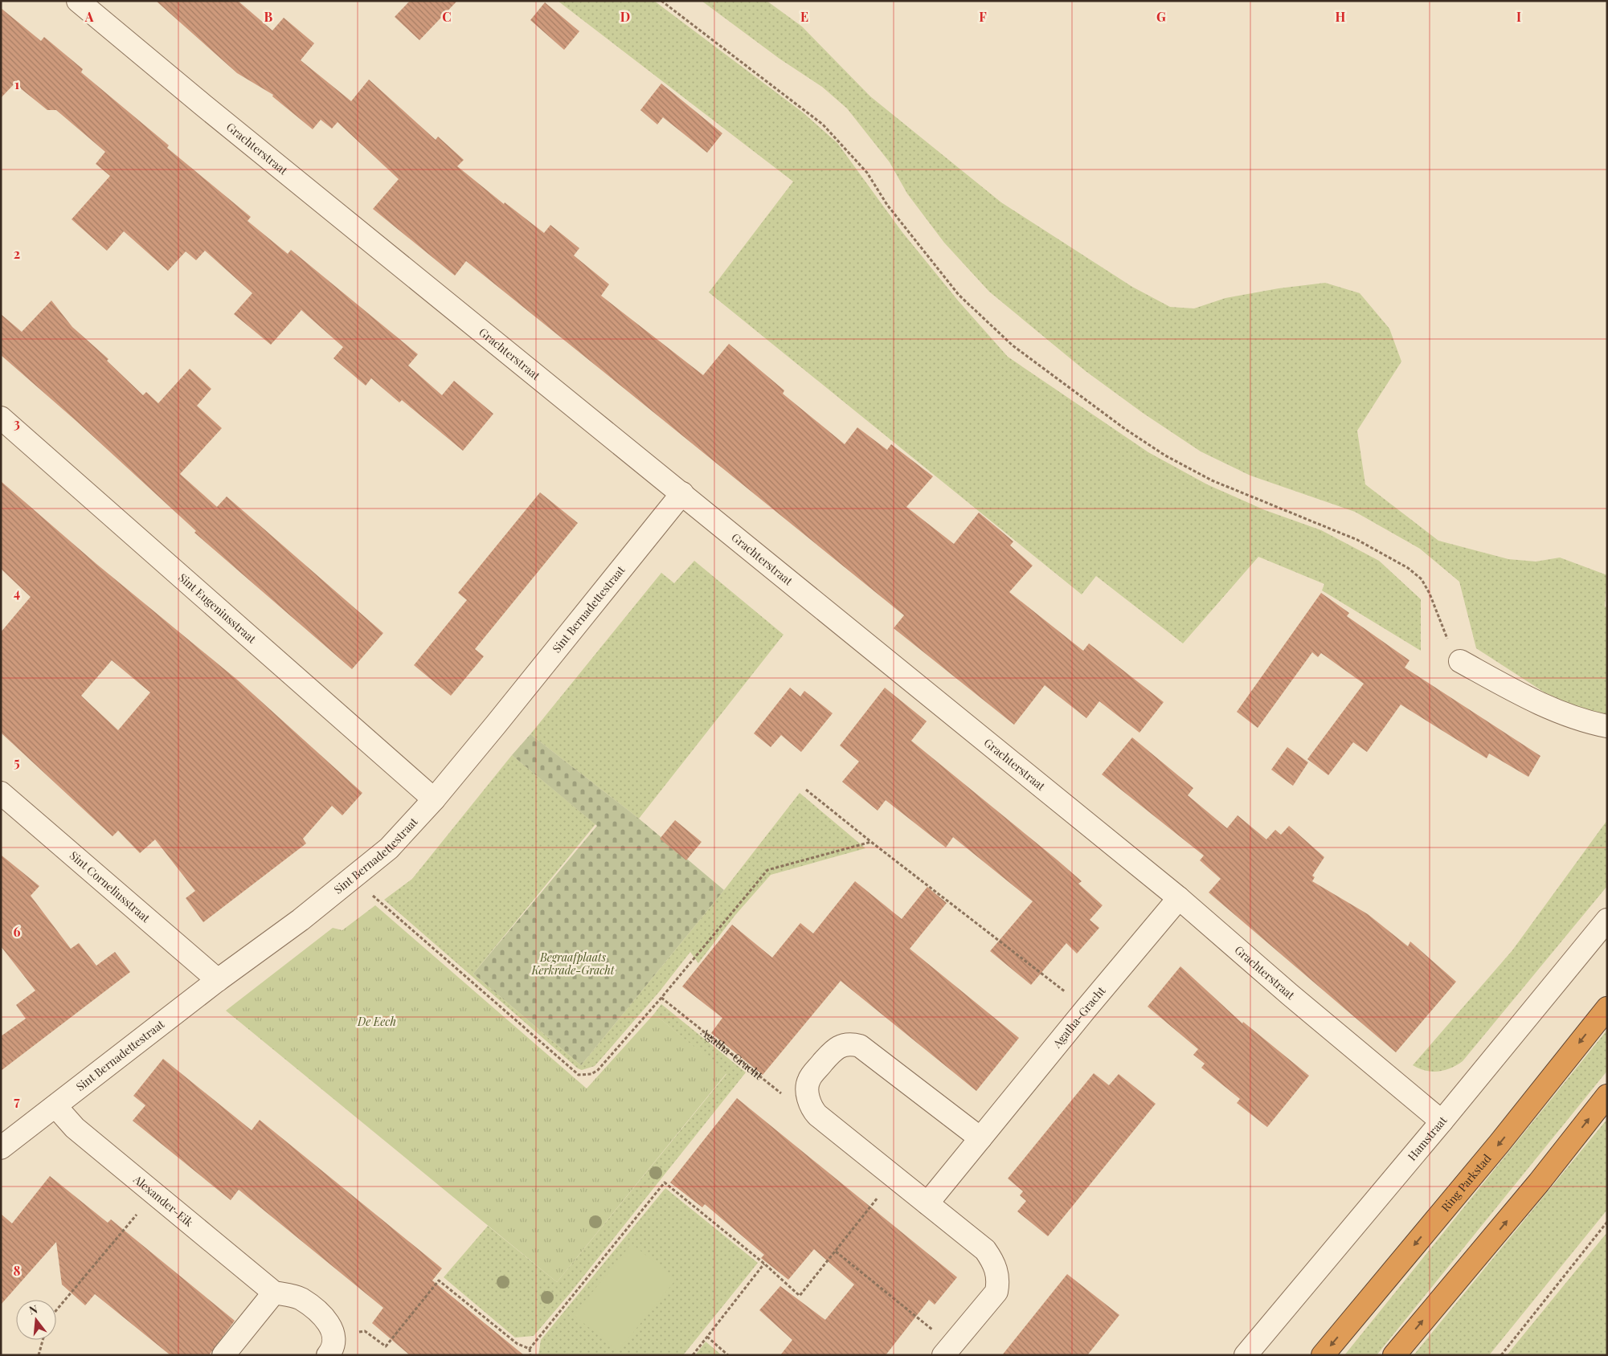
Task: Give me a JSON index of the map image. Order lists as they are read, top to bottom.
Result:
{
  "streets": {
    "highway": ["Ring Parkstad"],
    "street": [
      "Grachterstraat",
      "Sint Eugeniusstraat",
      "Sint Bernadettestraat",
      "Sint Corneliusstraat",
      "Agatha-Gracht",
      "Hamstraat",
      "Alexander-Eik"
    ]
  },
  "crossings": [
    ["Grachterstraat", "Sint Bernadettestraat"],
    ["Grachterstraat", "Agatha-Gracht"],
    ["Grachterstraat", "Hamstraat"],
    ["Sint Eugeniusstraat", "Sint Bernadettestraat"],
    ["Sint Bernadettestraat", "Sint Corneliusstraat"],
    ["Sint Bernadettestraat", "Alexander-Eik"]
  ],
  "parks": ["Begraafplaats Kerkrade-Gracht", "De Eech"],
  "north": "top",
  "grid": {
    "columns": [
      "A",
      "B",
      "C",
      "D",
      "E",
      "F",
      "G",
      "H",
      "I"
    ],
    "rows": [
      "1",
      "2",
      "3",
      "4",
      "5",
      "6",
      "7",
      "8"
    ]
  }
}
